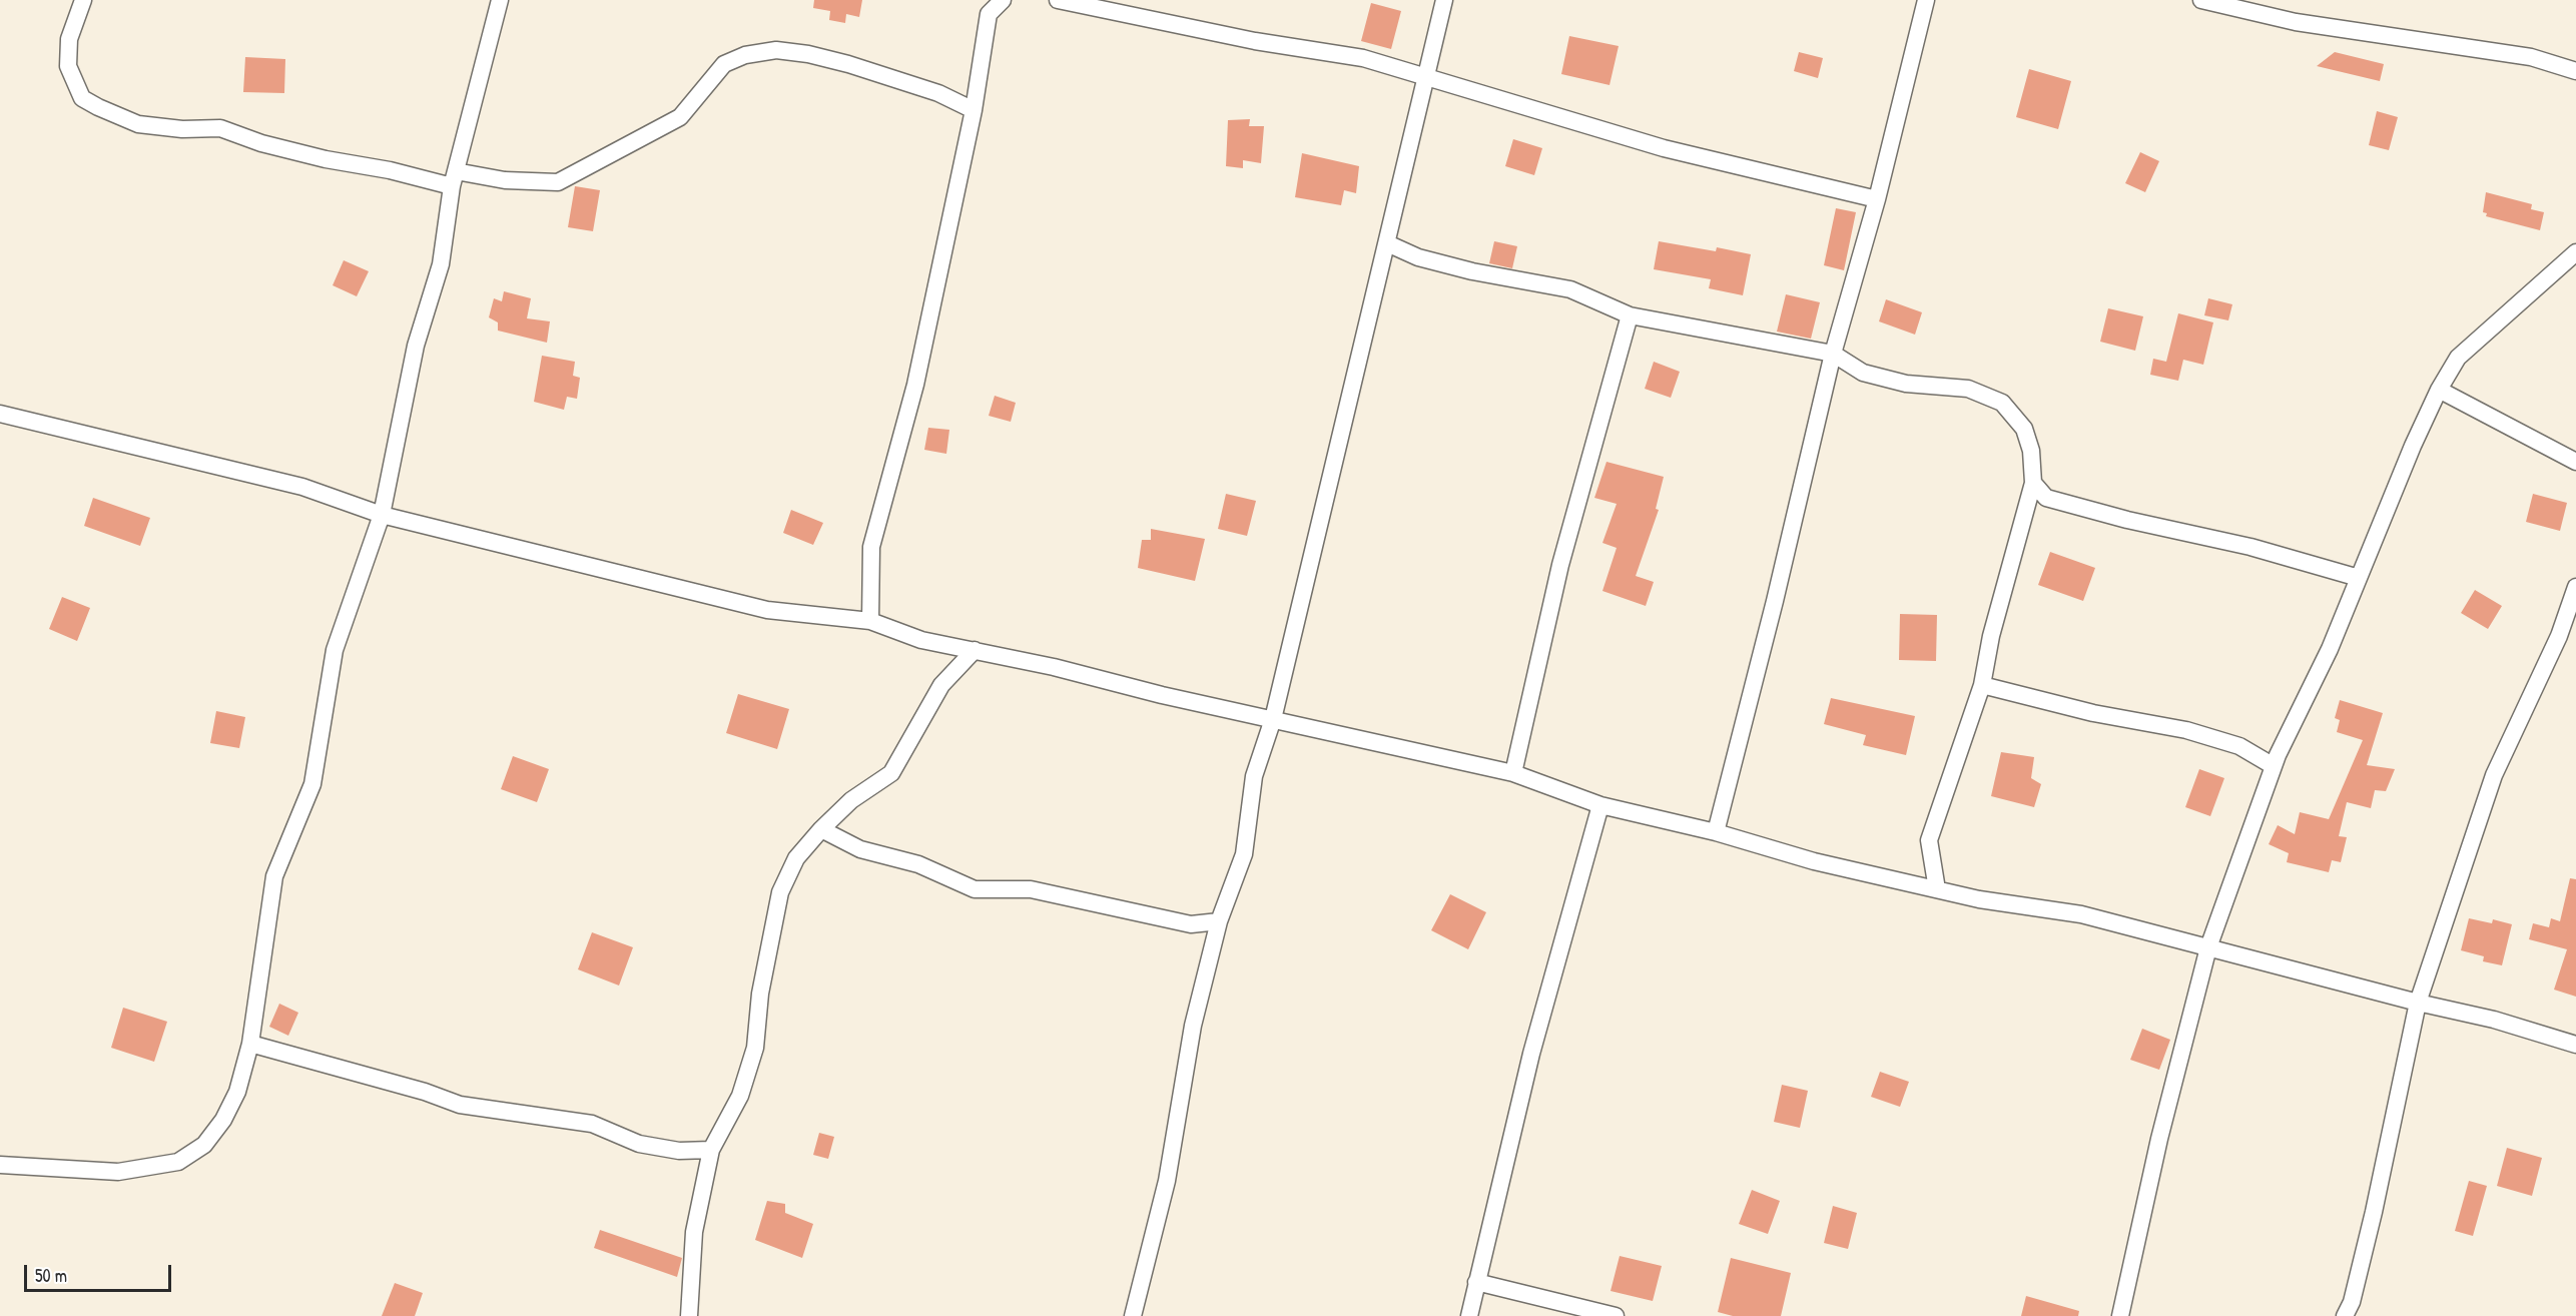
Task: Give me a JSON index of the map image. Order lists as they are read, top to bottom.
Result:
{
  "scale_bar": "50 m"
}
